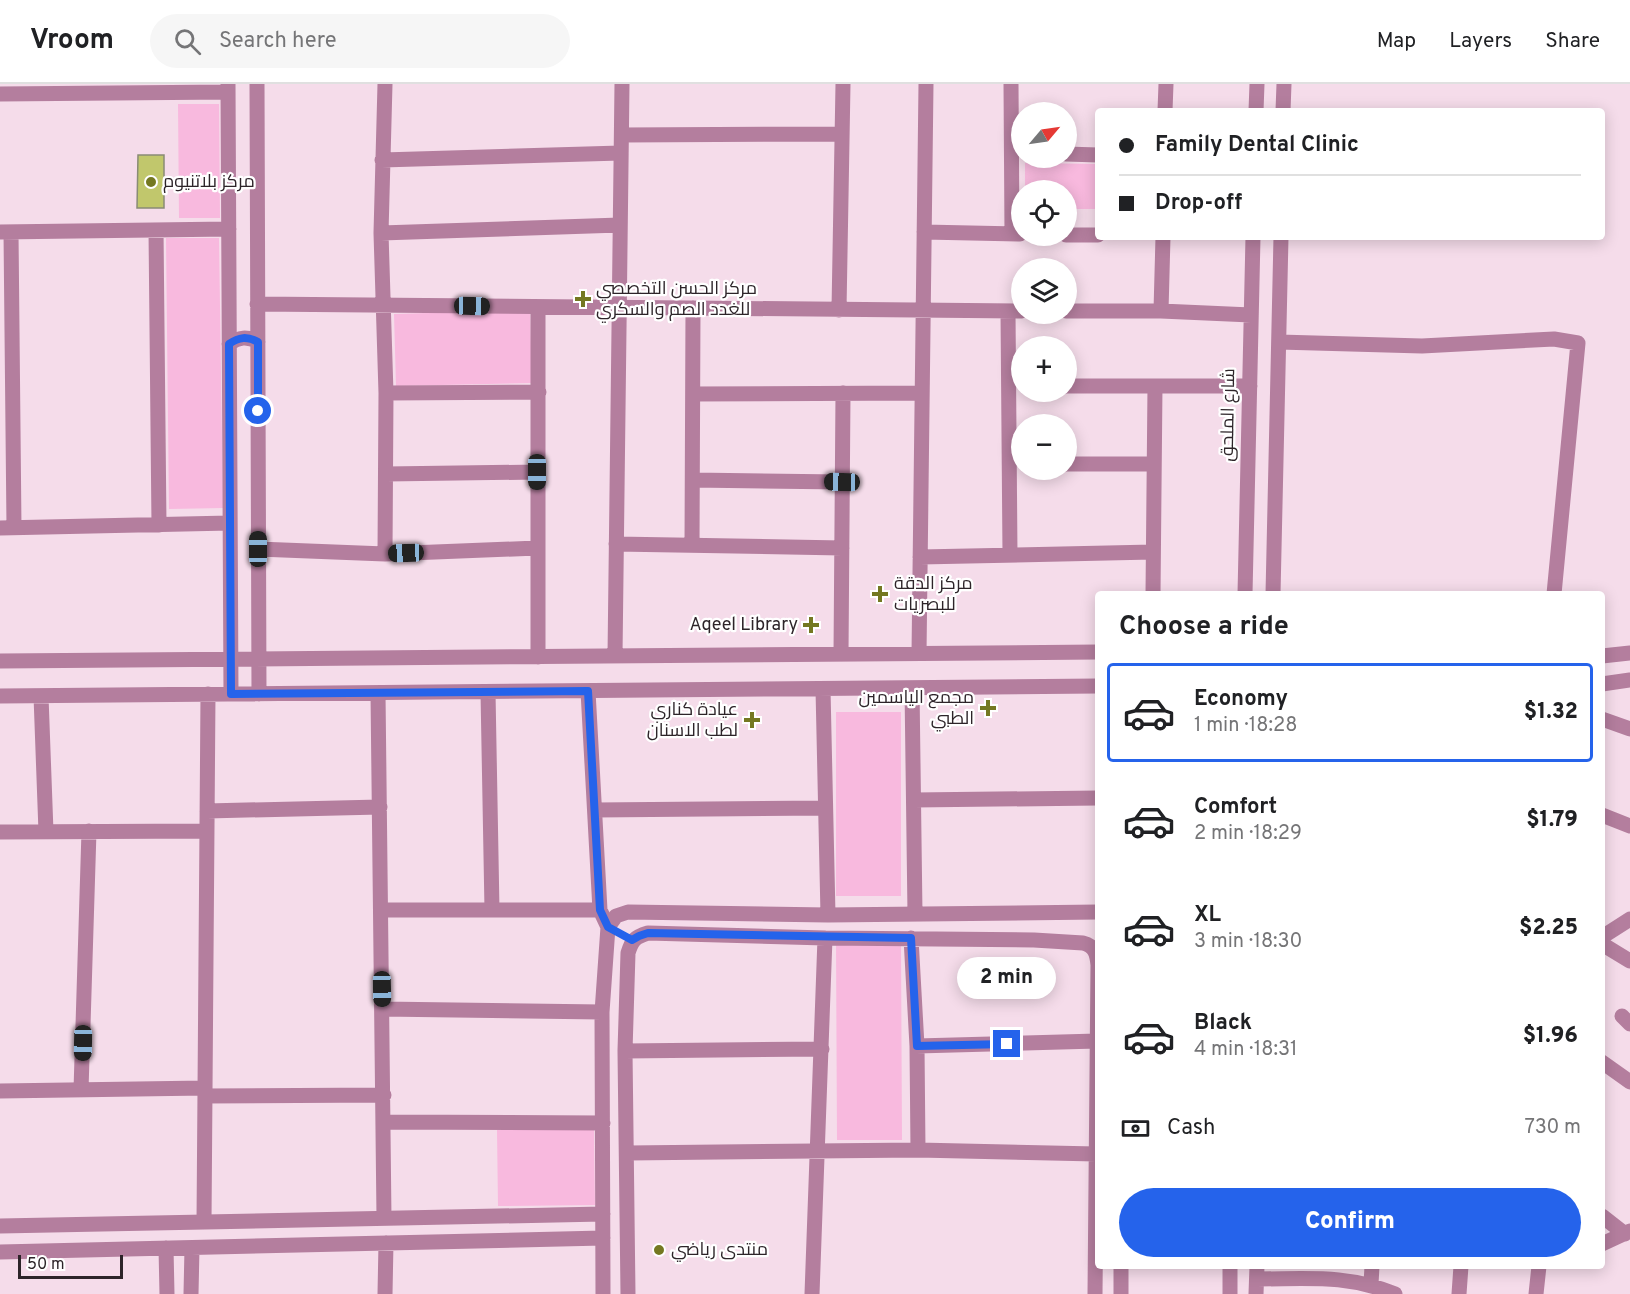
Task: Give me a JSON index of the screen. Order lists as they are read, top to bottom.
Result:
{
  "streets": {
    "street": ["شارع الملحق"]
  },
  "places": {
    "other": ["مركز بلاتنيوم", "منتدى رياضي"],
    "health": [
      "مركز الحسن التخصصي للغدد الصم والسكري",
      "مركز الدقة للبصريات",
      "Aqeel Library",
      "مجمع الياسمين الطبي",
      "عيادة كناري لطب الاسنان"
    ]
  },
  "scale_bar": "50 m",
  "north": "top right",
  "page": {
    "header": "Vroom",
    "search": "Search here",
    "nav": ["Map", "Layers", "Share"],
    "map_buttons": ["+", "−"],
    "banner": ["Family Dental Clinic", "Drop-off"],
    "heading": "Choose a ride",
    "list": [
      {
        "name": "Economy",
        "note": "1 min · 18:28",
        "value": "$1.32"
      },
      {
        "name": "Comfort",
        "note": "2 min · 18:29",
        "value": "$1.79"
      },
      {
        "name": "XL",
        "note": "3 min · 18:30",
        "value": "$2.25"
      },
      {
        "name": "Black",
        "note": "4 min · 18:31",
        "value": "$1.96"
      }
    ],
    "bubble": "2 min",
    "pay": ["Cash", "730 m"],
    "buttons": "Confirm",
    "scale": "50 m"
  }
}
